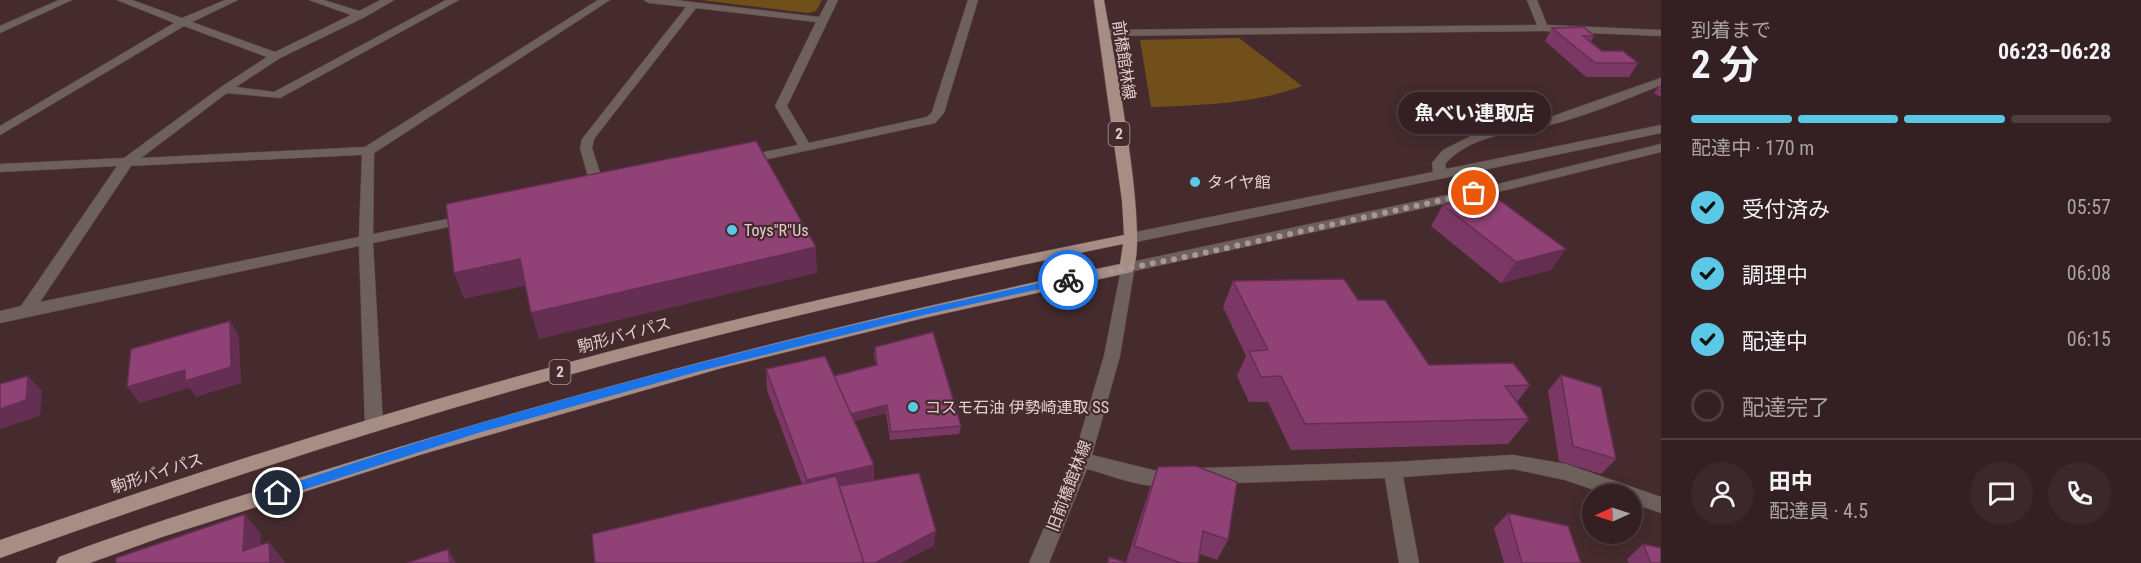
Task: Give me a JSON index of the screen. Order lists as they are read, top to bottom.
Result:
{
  "streets": {
    "main road": ["前橋館林線", "2", "駒形バイパス"],
    "street": ["旧前橋館林線"]
  },
  "crossings": [
    ["前橋館林線", "2"],
    ["前橋館林線", "駒形バイパス"],
    ["前橋館林線", "旧前橋館林線"],
    ["2", "旧前橋館林線"]
  ],
  "places": [
    "タイヤ館",
    "魚べい連取店",
    "Toys\"R\"Us",
    "コスモ石油 伊勢崎連取 SS"
  ],
  "north": "left",
  "page": {
    "heading": ["2 分", "到着まで", "06:23–06:28"],
    "panel": ["田中", "配達員 · 4.5"],
    "bubble": "魚べい連取店",
    "bar": "配達中 · 170 m",
    "list": [
      ["受付済み", "05:57"],
      ["調理中", "06:08"],
      ["配達中", "06:15"],
      "配達完了"
    ]
  }
}
